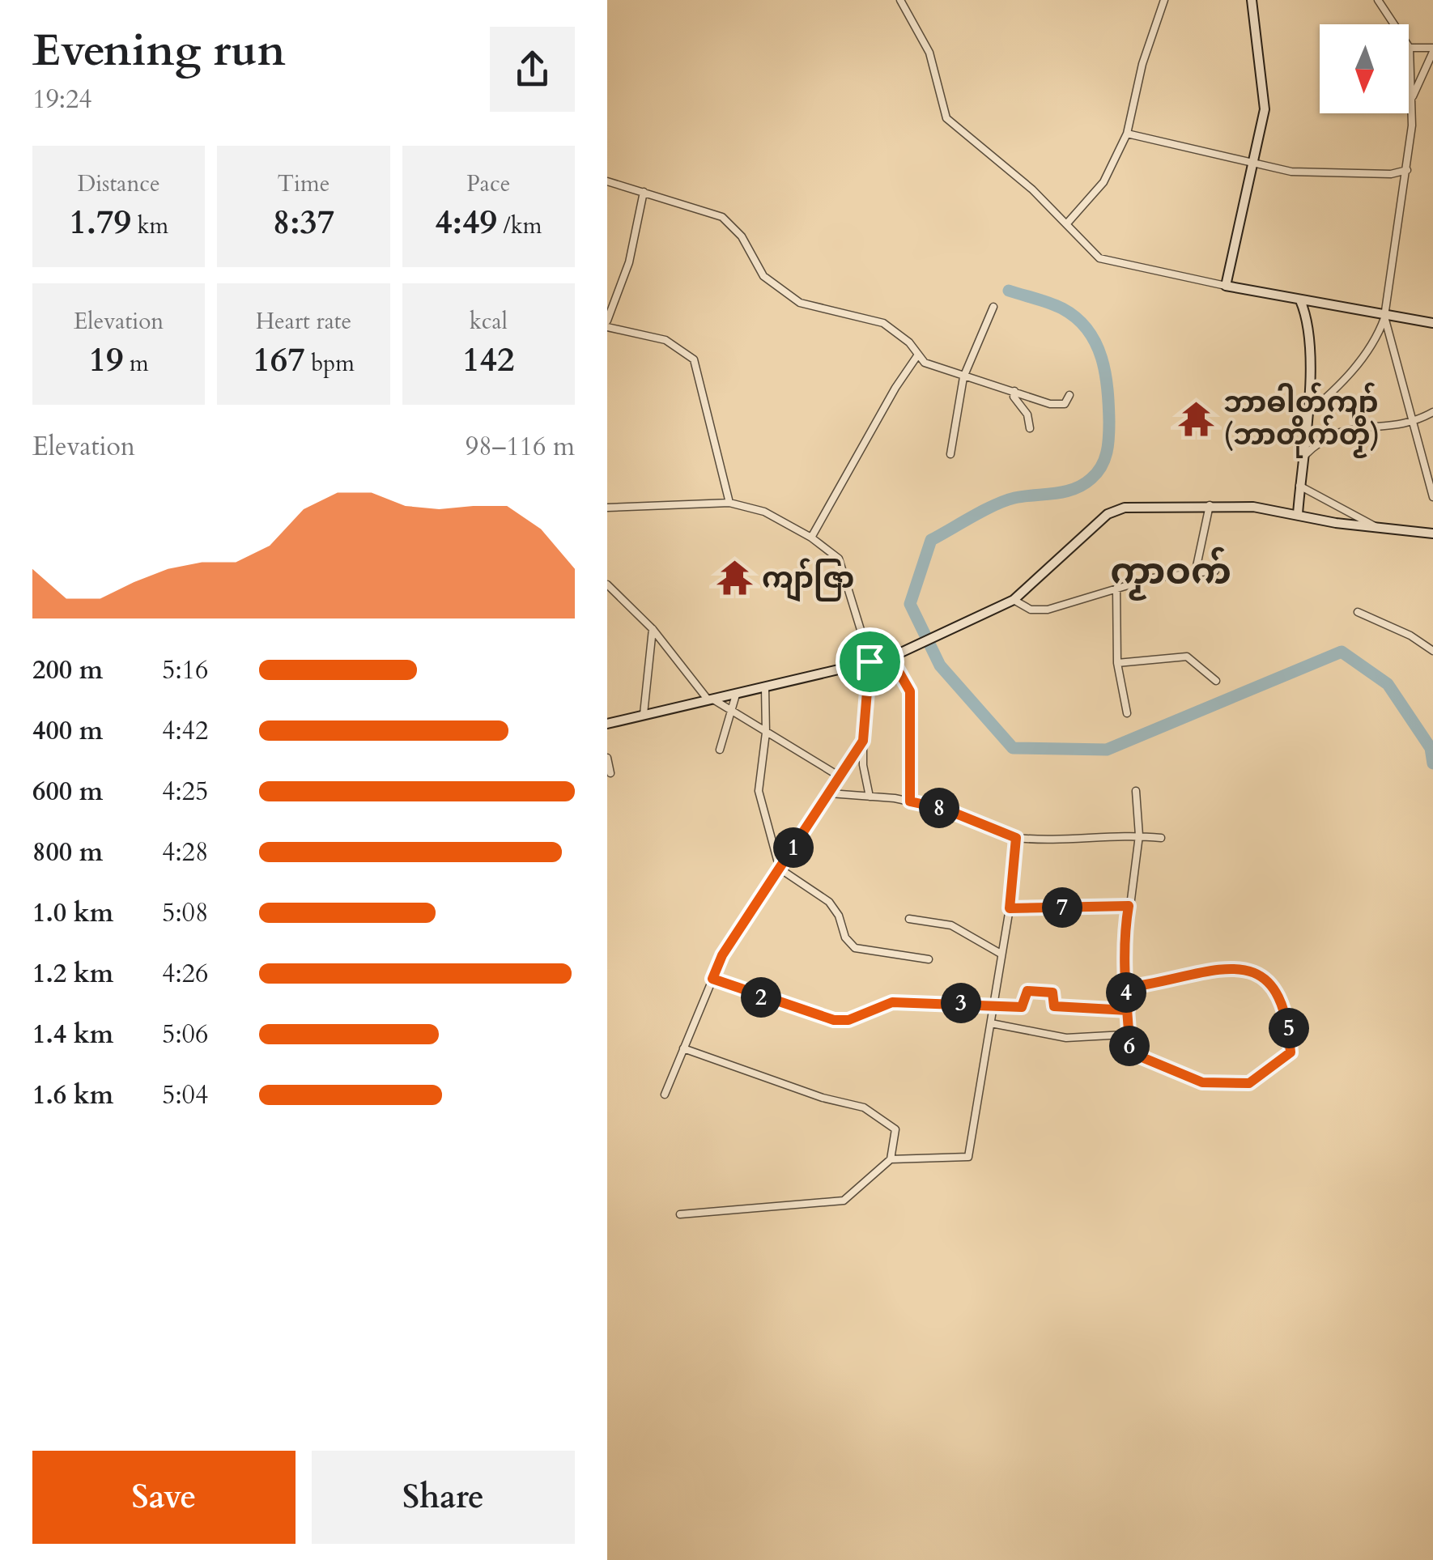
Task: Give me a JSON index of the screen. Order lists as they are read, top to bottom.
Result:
{
  "districts": ["ကၟာဝက်"],
  "places": {
    "temple": ["ဘာဓါတ်ကျာ် (ဘာတိုက်တၟိ)", "ကျာ်ဇြာ"]
  },
  "north": "bottom",
  "page": {
    "heading": ["Evening run", "19:24"],
    "stats": [
      ["Distance", "1.79 km"],
      ["Time", "8:37"],
      ["Pace", "4:49 /km"],
      ["Elevation", "19 m"],
      ["Heart rate", "167 bpm"],
      ["kcal", "142"]
    ],
    "chart": ["Elevation", "98–116 m"],
    "list": [
      {
        "name": "200 m",
        "note": "5:16"
      },
      {
        "name": "400 m",
        "note": "4:42"
      },
      {
        "name": "600 m",
        "note": "4:25"
      },
      {
        "name": "800 m",
        "note": "4:28"
      },
      {
        "name": "1.0 km",
        "note": "5:08"
      },
      {
        "name": "1.2 km",
        "note": "4:26"
      },
      {
        "name": "1.4 km",
        "note": "5:06"
      },
      {
        "name": "1.6 km",
        "note": "5:04"
      }
    ],
    "pins": [
      "8",
      "1",
      "7",
      "4",
      "2",
      "3",
      "5",
      "6"
    ],
    "buttons": ["Save", "Share"]
  }
}
